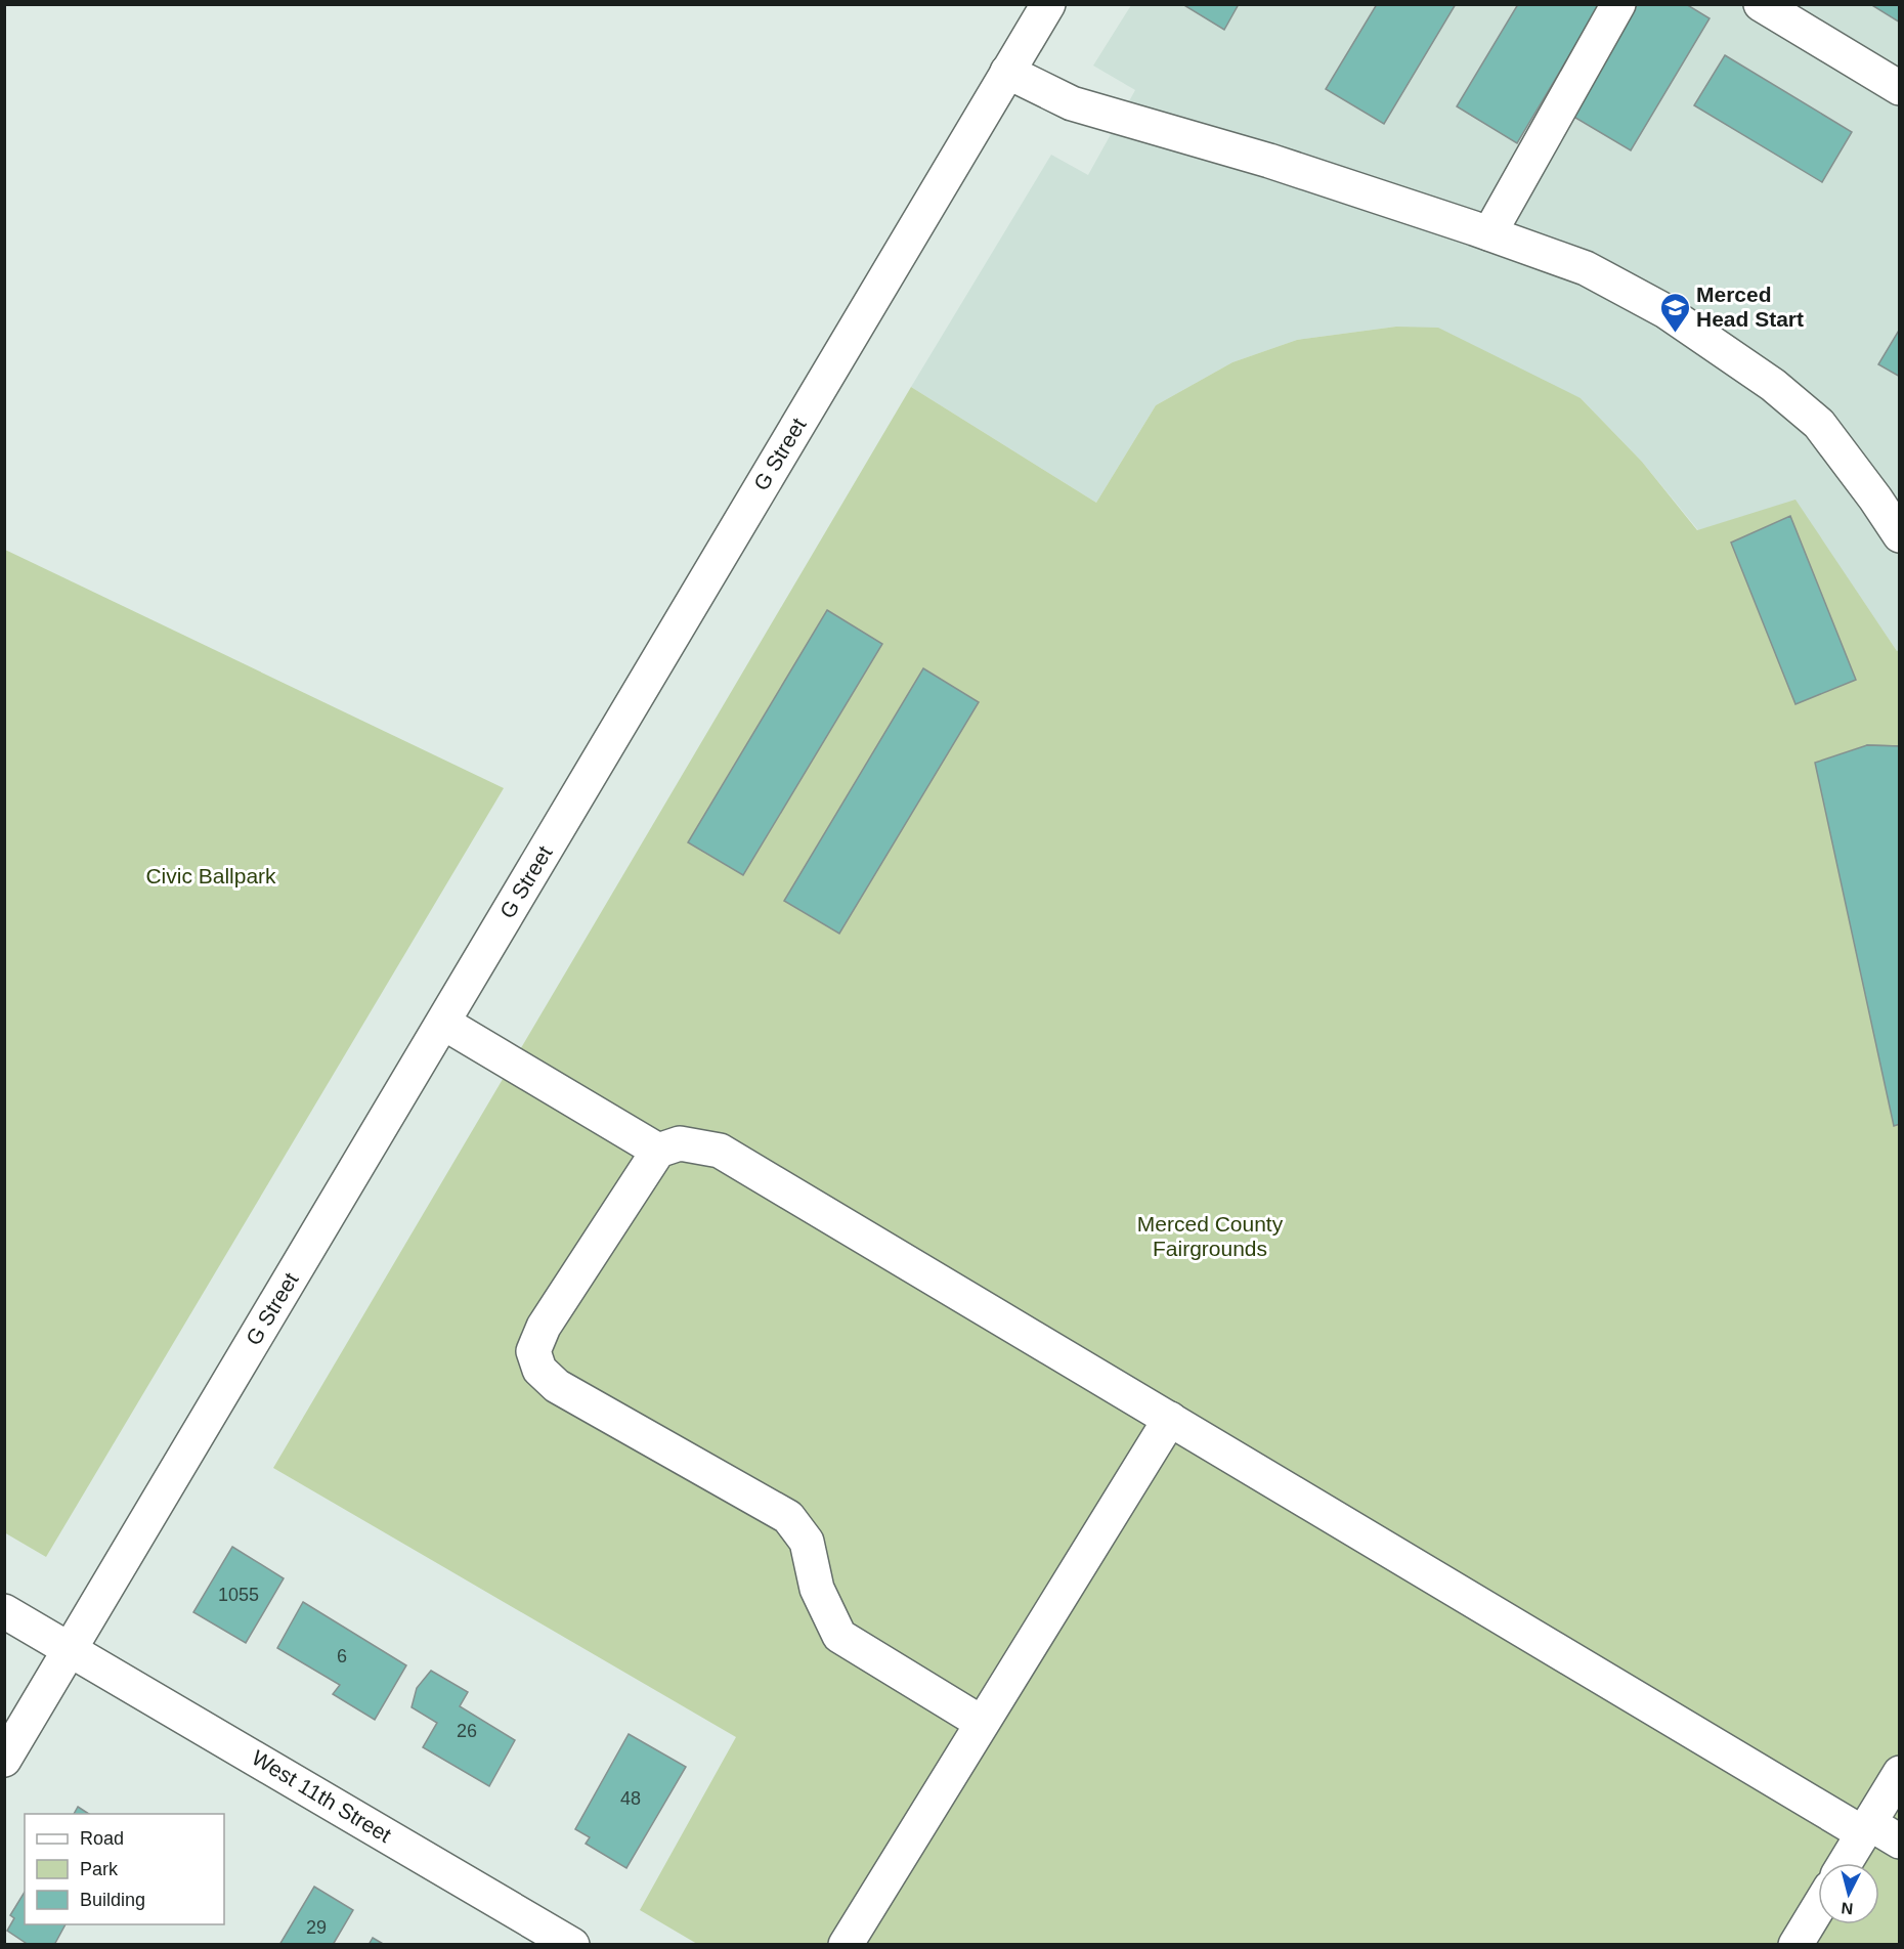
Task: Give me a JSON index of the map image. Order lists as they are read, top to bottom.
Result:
{
  "streets": {
    "main road": ["G Street", "West 11th Street"]
  },
  "crossings": [
    ["G Street", "West 11th Street"]
  ],
  "parks": ["Civic Ballpark", "Merced County Fairgrounds"],
  "places": {
    "school or university": ["Merced Head Start"]
  },
  "house_numbers": [
    "1055",
    "6",
    "26",
    "48",
    "29"
  ],
  "legend": ["Road", "Park", "Building"],
  "north": "bottom"
}
